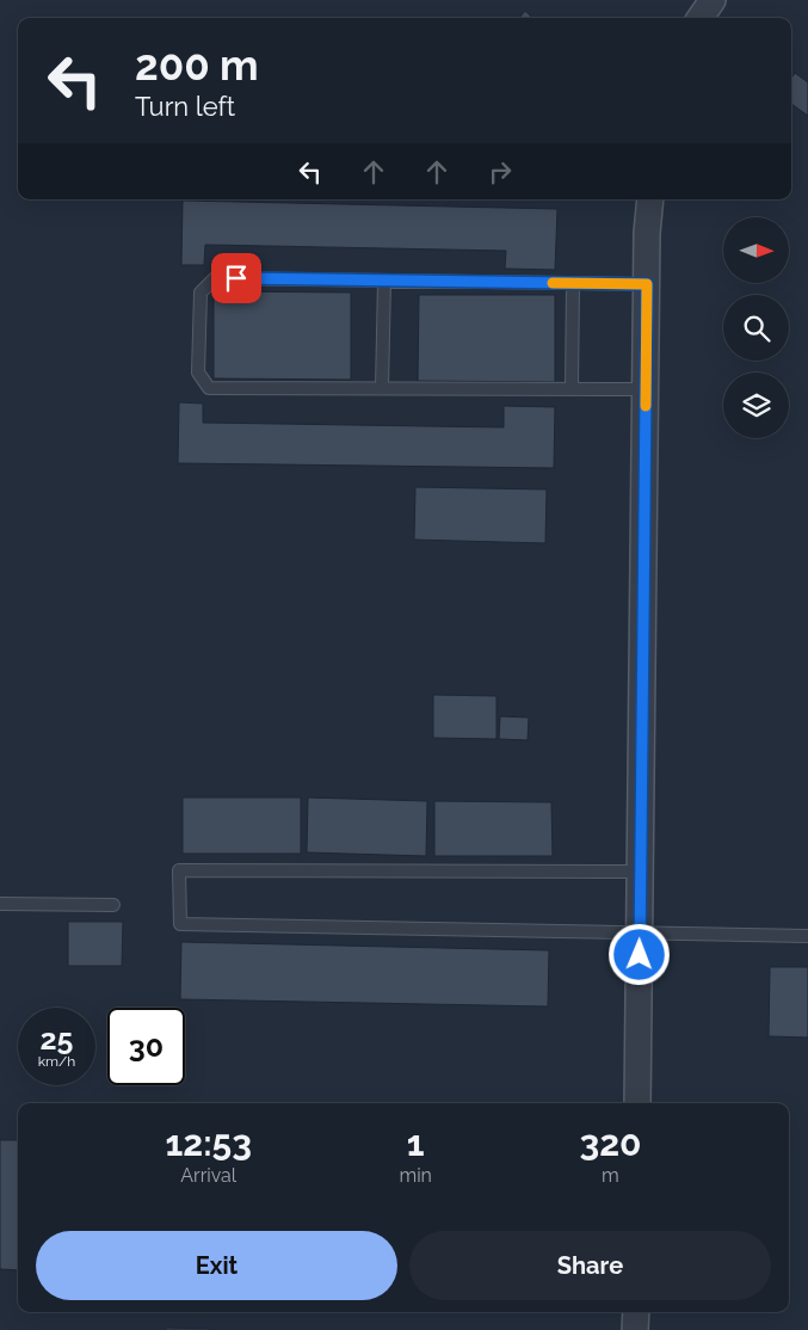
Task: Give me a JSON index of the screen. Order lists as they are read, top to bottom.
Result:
{
  "north": "right",
  "page": {
    "turn": ["200 m", "Turn left"],
    "speed": "25 km/h",
    "limit": "30",
    "eta": [
      "12:53",
      "Arrival",
      "1",
      "min",
      "320",
      "m"
    ],
    "buttons": ["Exit", "Share"]
  }
}
